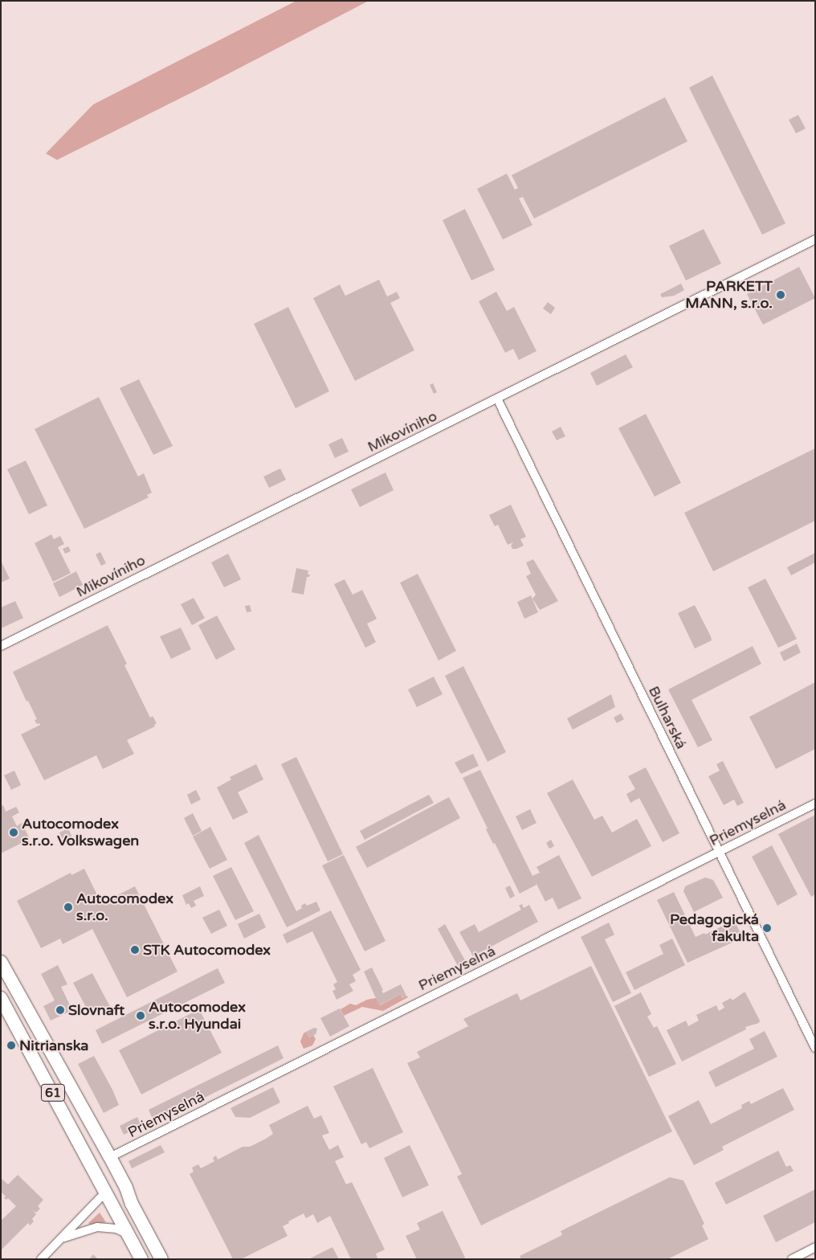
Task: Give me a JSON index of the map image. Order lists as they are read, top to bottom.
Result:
{
  "streets": {
    "main road": ["61"],
    "street": ["Mikovíniho", "Bulharská", "Priemyselná"]
  },
  "crossings": [
    ["Mikovíniho", "Bulharská"],
    ["Bulharská", "Priemyselná"],
    ["Priemyselná", "61"]
  ],
  "places": [
    "PARKETT MANN, s.r.o.",
    "Autocomodex s.r.o. Volkswagen",
    "Autocomodex s.r.o.",
    "Pedagogická fakulta",
    "STK Autocomodex",
    "Slovnaft",
    "Autocomodex s.r.o. Hyundai",
    "Nitrianska"
  ]
}
